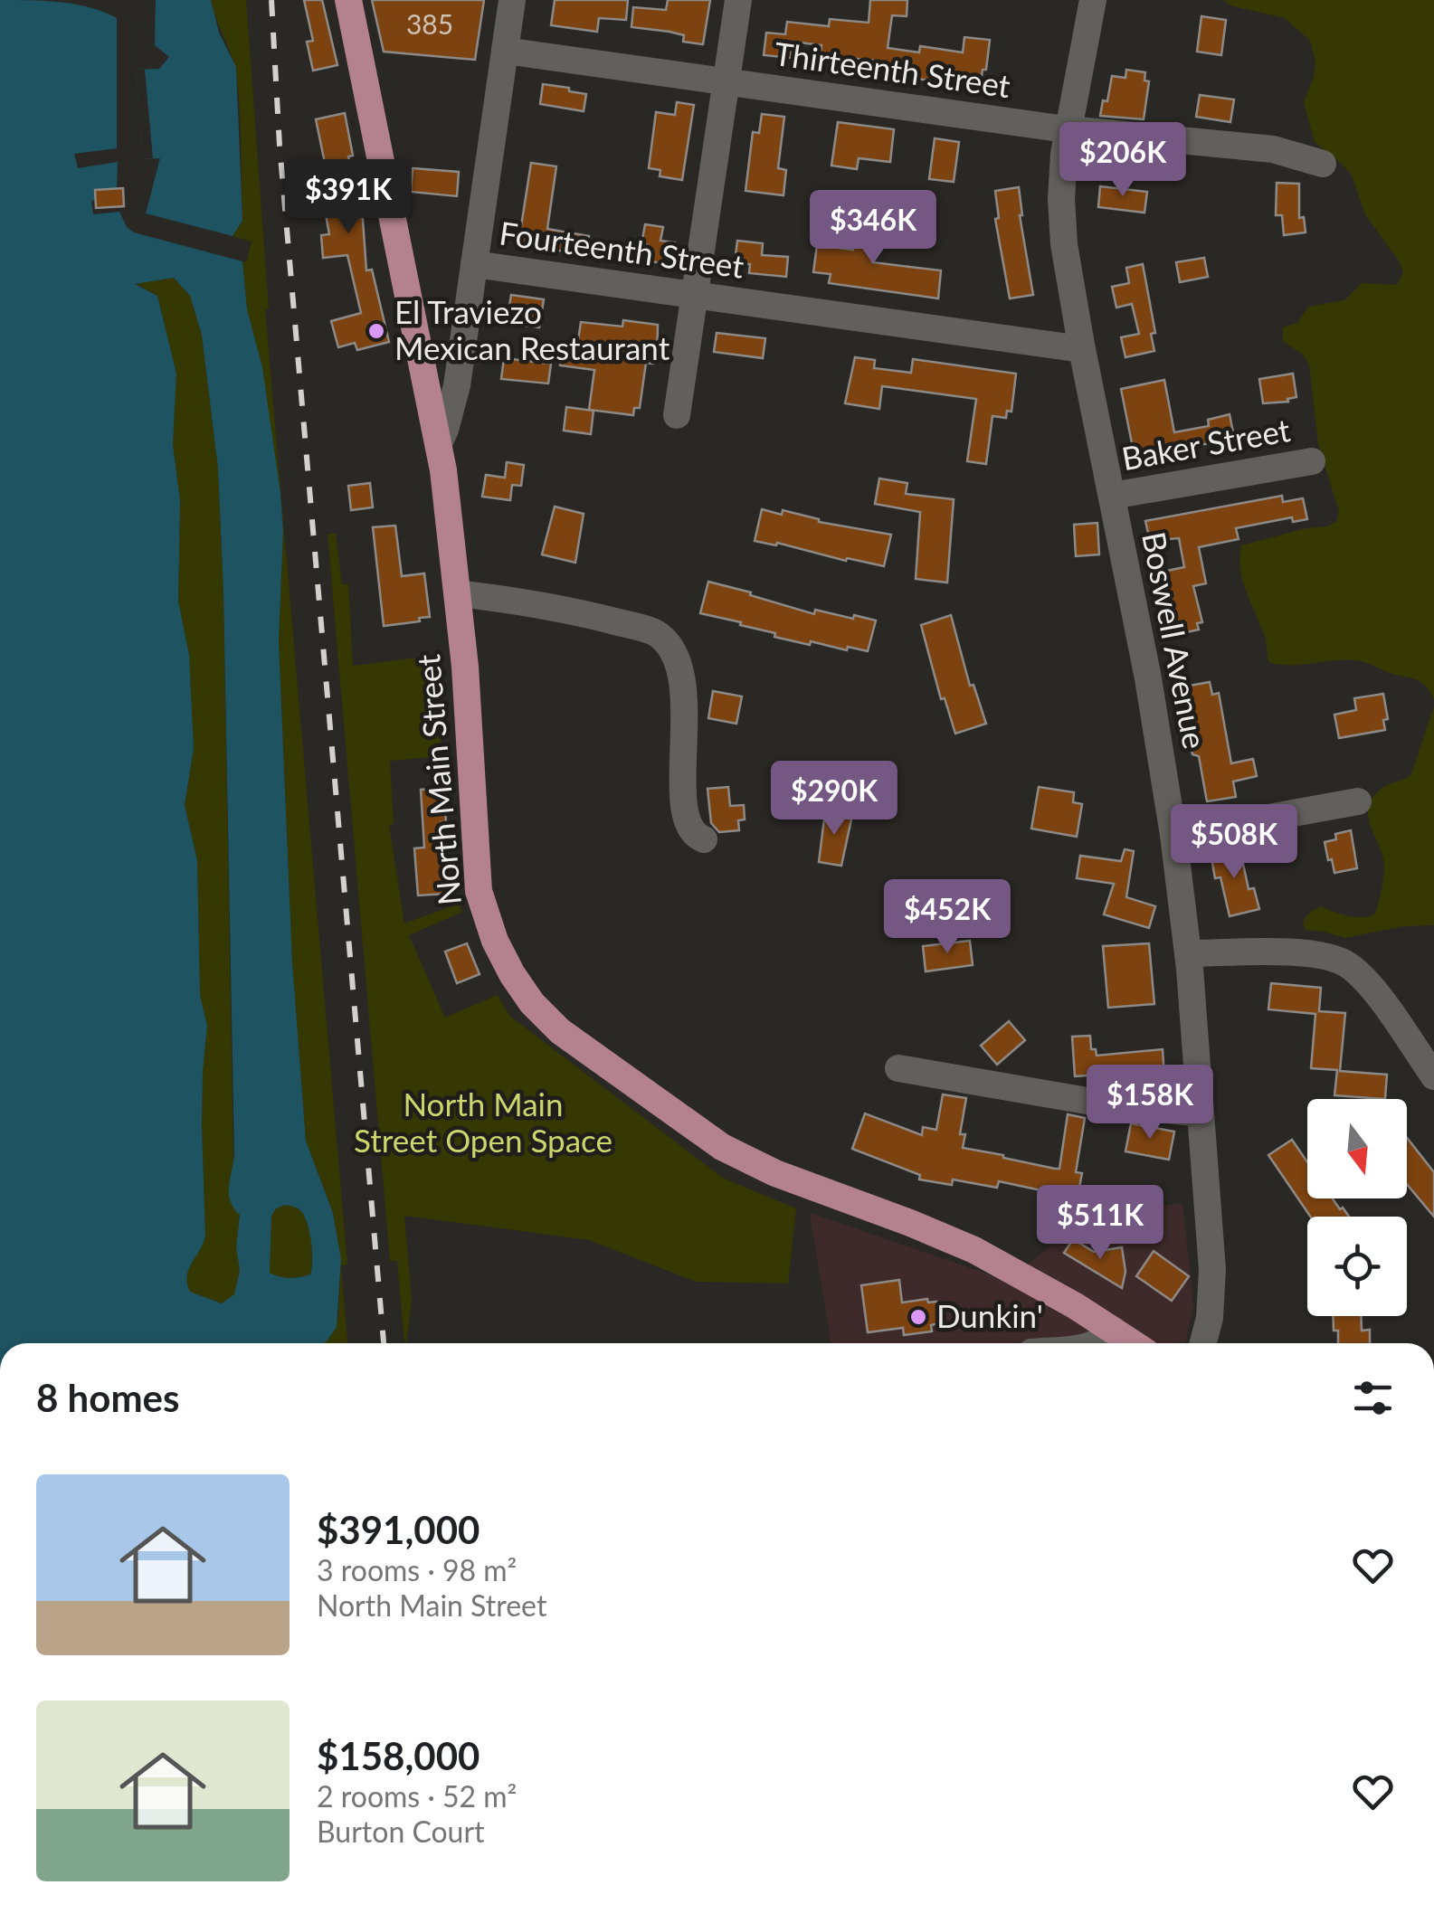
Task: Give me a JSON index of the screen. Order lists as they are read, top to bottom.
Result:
{
  "streets": {
    "main road": ["North Main Street"],
    "street": [
      "Thirteenth Street",
      "Fourteenth Street",
      "Baker Street",
      "Boswell Avenue"
    ]
  },
  "crossings": [
    ["Thirteenth Street", "Boswell Avenue"],
    ["Fourteenth Street", "Boswell Avenue"],
    ["Baker Street", "Boswell Avenue"]
  ],
  "parks": ["North Main Street Open Space"],
  "places": ["El Traviezo Mexican Restaurant", "Dunkin'"],
  "house_numbers": ["385"],
  "north": "bottom",
  "page": {
    "price": [
      "$206K",
      "$391K",
      "$346K",
      "$290K",
      "$508K",
      "$452K",
      "$158K",
      "$511K"
    ],
    "heading": "8 homes",
    "list": [
      {
        "name": "$391,000",
        "note": "3 rooms · 98 m² · North Main Street"
      },
      {
        "name": "$158,000",
        "note": "2 rooms · 52 m² · Burton Court"
      }
    ]
  }
}
